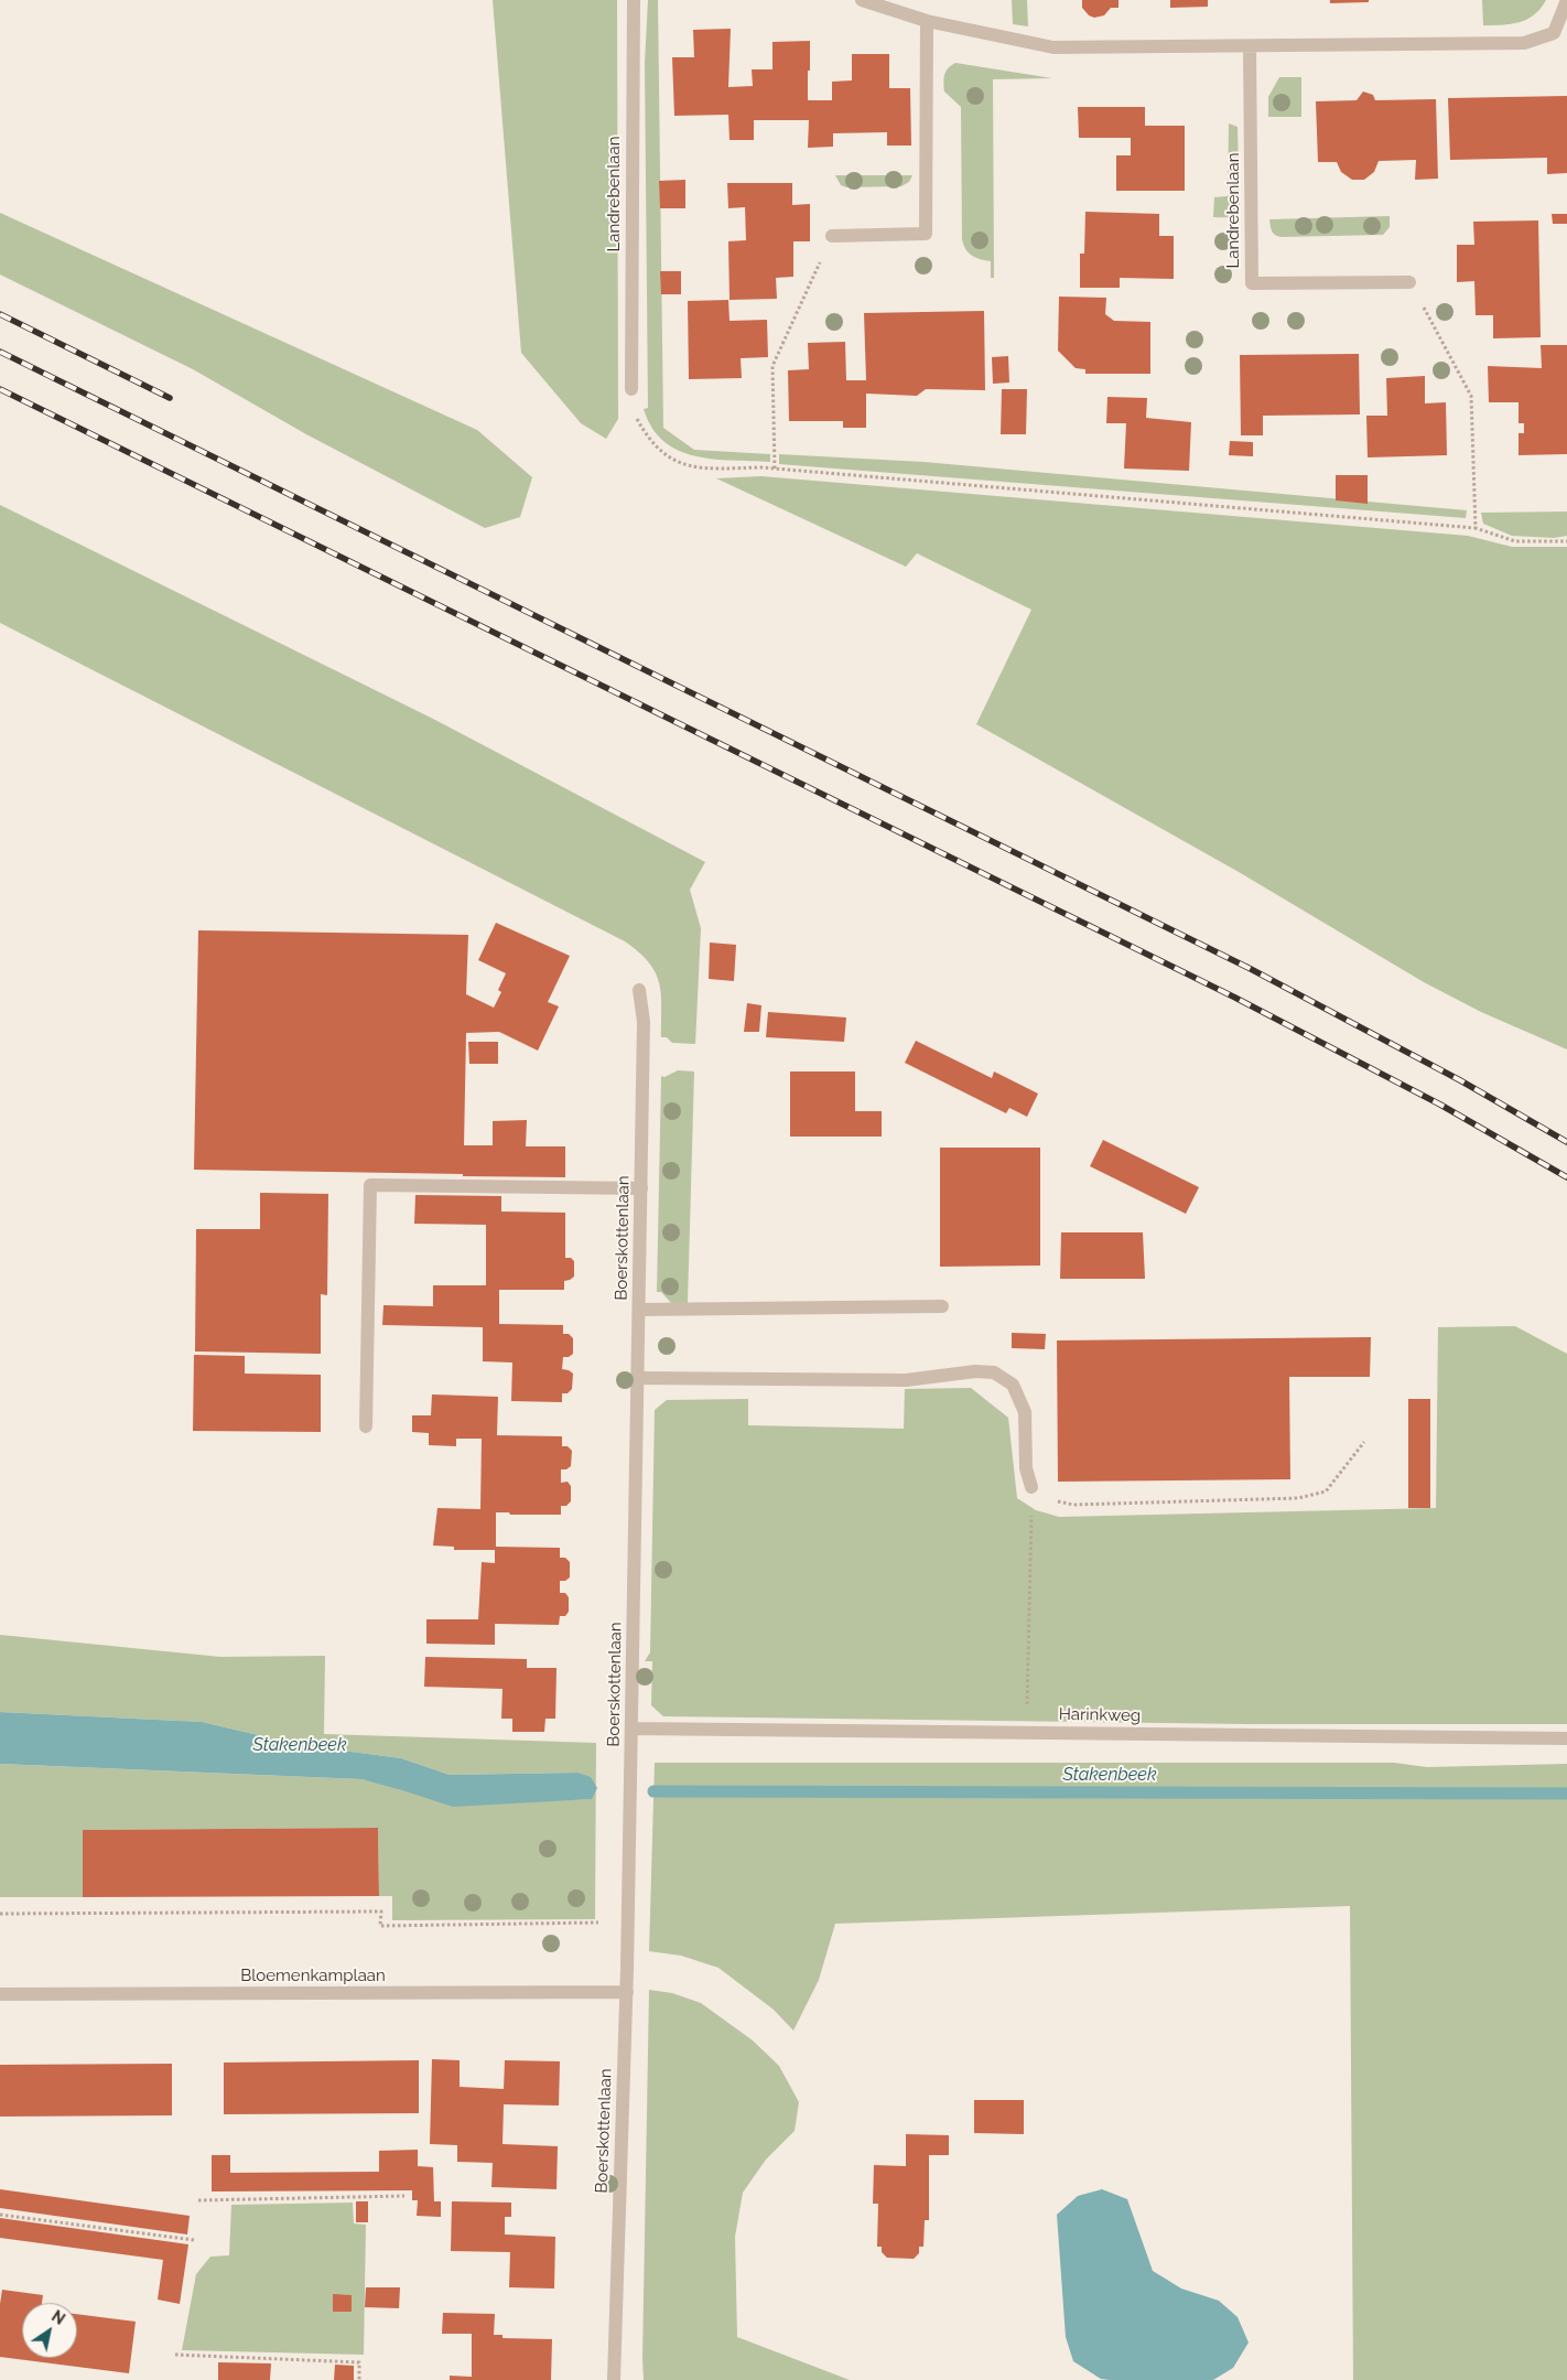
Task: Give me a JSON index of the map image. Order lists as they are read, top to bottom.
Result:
{
  "streets": {
    "street": [
      "Landrebenlaan",
      "Boerskottenlaan",
      "Harinkweg",
      "Bloemenkamplaan"
    ]
  },
  "crossings": [
    ["Boerskottenlaan", "Harinkweg"],
    ["Boerskottenlaan", "Bloemenkamplaan"]
  ],
  "water": ["Stakenbeek"],
  "north": "top right"
}
